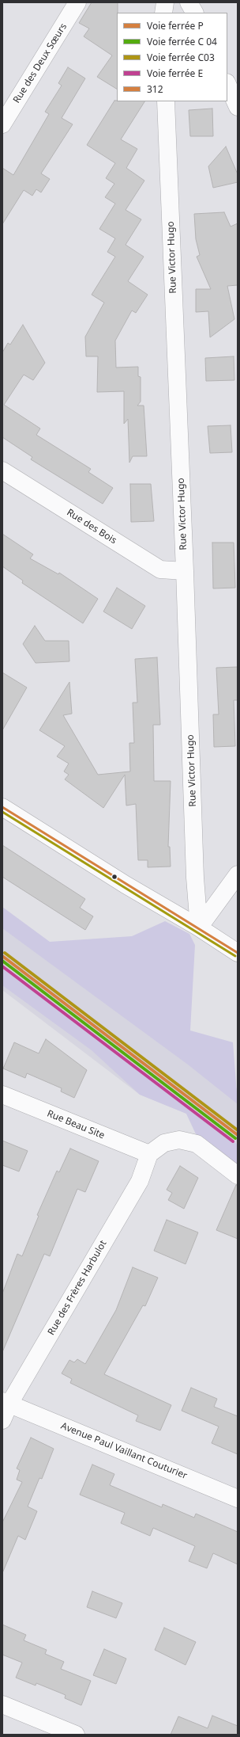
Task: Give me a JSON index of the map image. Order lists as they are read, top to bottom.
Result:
{
  "streets": {
    "street": [
      "Rue des Deux Sœurs",
      "Rue Victor Hugo",
      "Rue des Bois",
      "Rue Beau Site",
      "Rue des Frères Harbulot",
      "Avenue Paul Vaillant Couturier"
    ]
  },
  "crossings": [
    ["Rue Victor Hugo", "Rue des Bois"],
    ["Rue Beau Site", "Rue des Frères Harbulot"],
    ["Rue des Frères Harbulot", "Avenue Paul Vaillant Couturier"]
  ],
  "lines": [
    "transit line 312",
    "rail line C03",
    "rail line P",
    "rail line E"
  ],
  "legend": [
    "Voie ferrée P",
    "Voie ferrée C 04",
    "Voie ferrée C03",
    "Voie ferrée E",
    "312"
  ]
}
